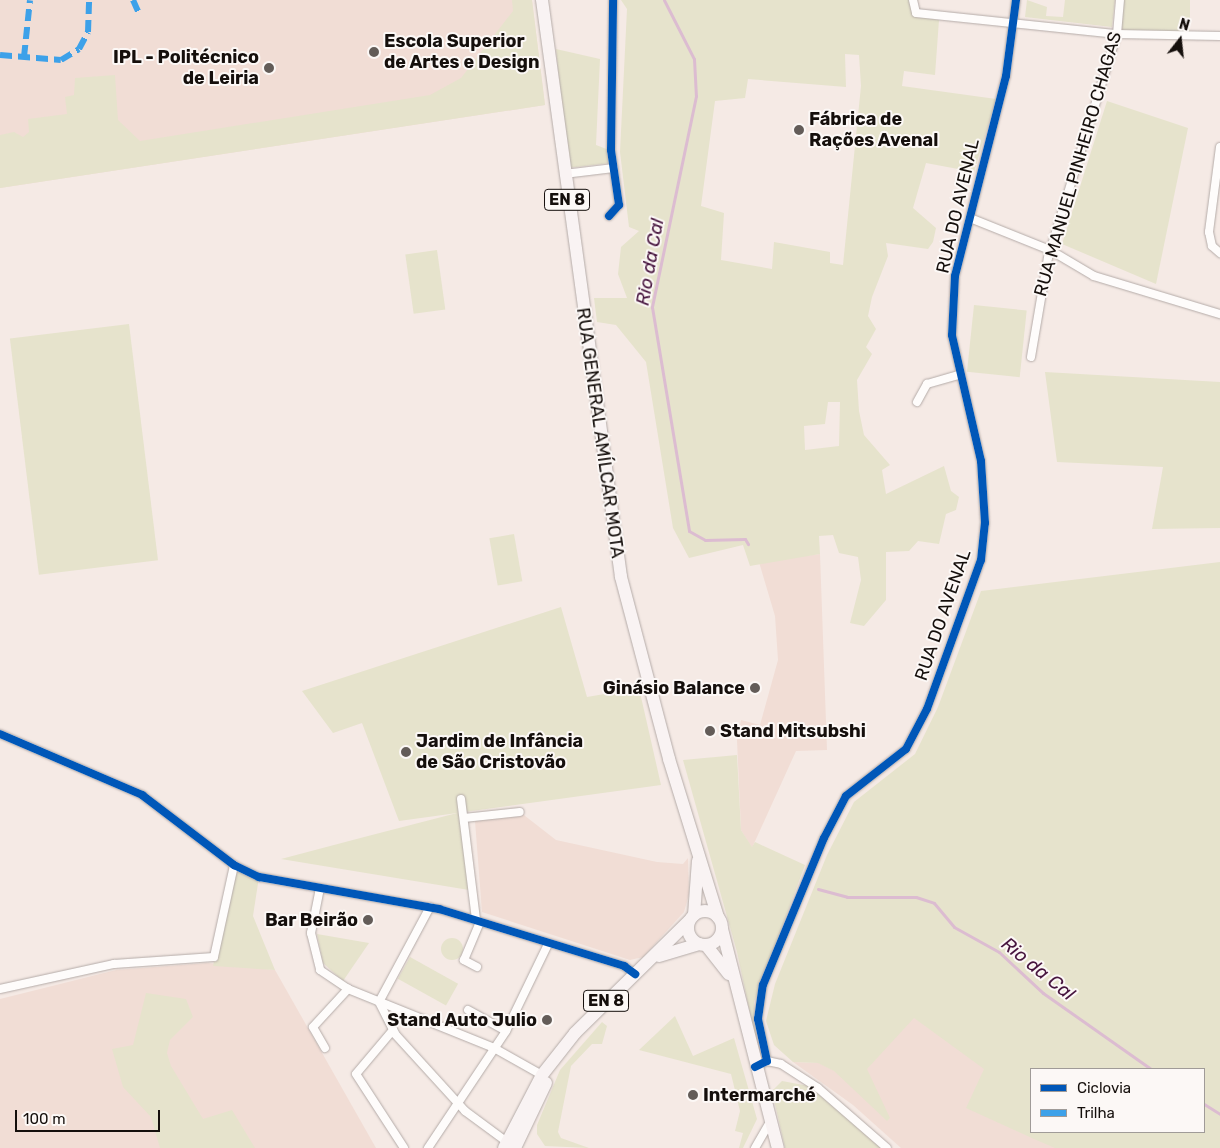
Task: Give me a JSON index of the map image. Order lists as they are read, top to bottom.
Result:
{
  "streets": {
    "main road": ["EN 8", "RUA GENERAL AMÍLCAR MOTA"],
    "street": ["RUA MANUEL PINHEIRO CHAGAS", "RUA DO AVENAL"]
  },
  "crossings": [
    ["EN 8", "RUA GENERAL AMÍLCAR MOTA"]
  ],
  "water": ["Rio da Cal"],
  "places": [
    "Escola Superior de Artes e Design",
    "IPL - Politécnico de Leiria",
    "Fábrica de Rações Avenal",
    "Ginásio Balance",
    "Stand Mitsubshi",
    "Jardim de Infância de São Cristovão",
    "Bar Beirão",
    "Stand Auto Julio",
    "Intermarché"
  ],
  "legend": ["Ciclovia", "Trilha"],
  "scale_bar": "100 m",
  "north": "top"
}
